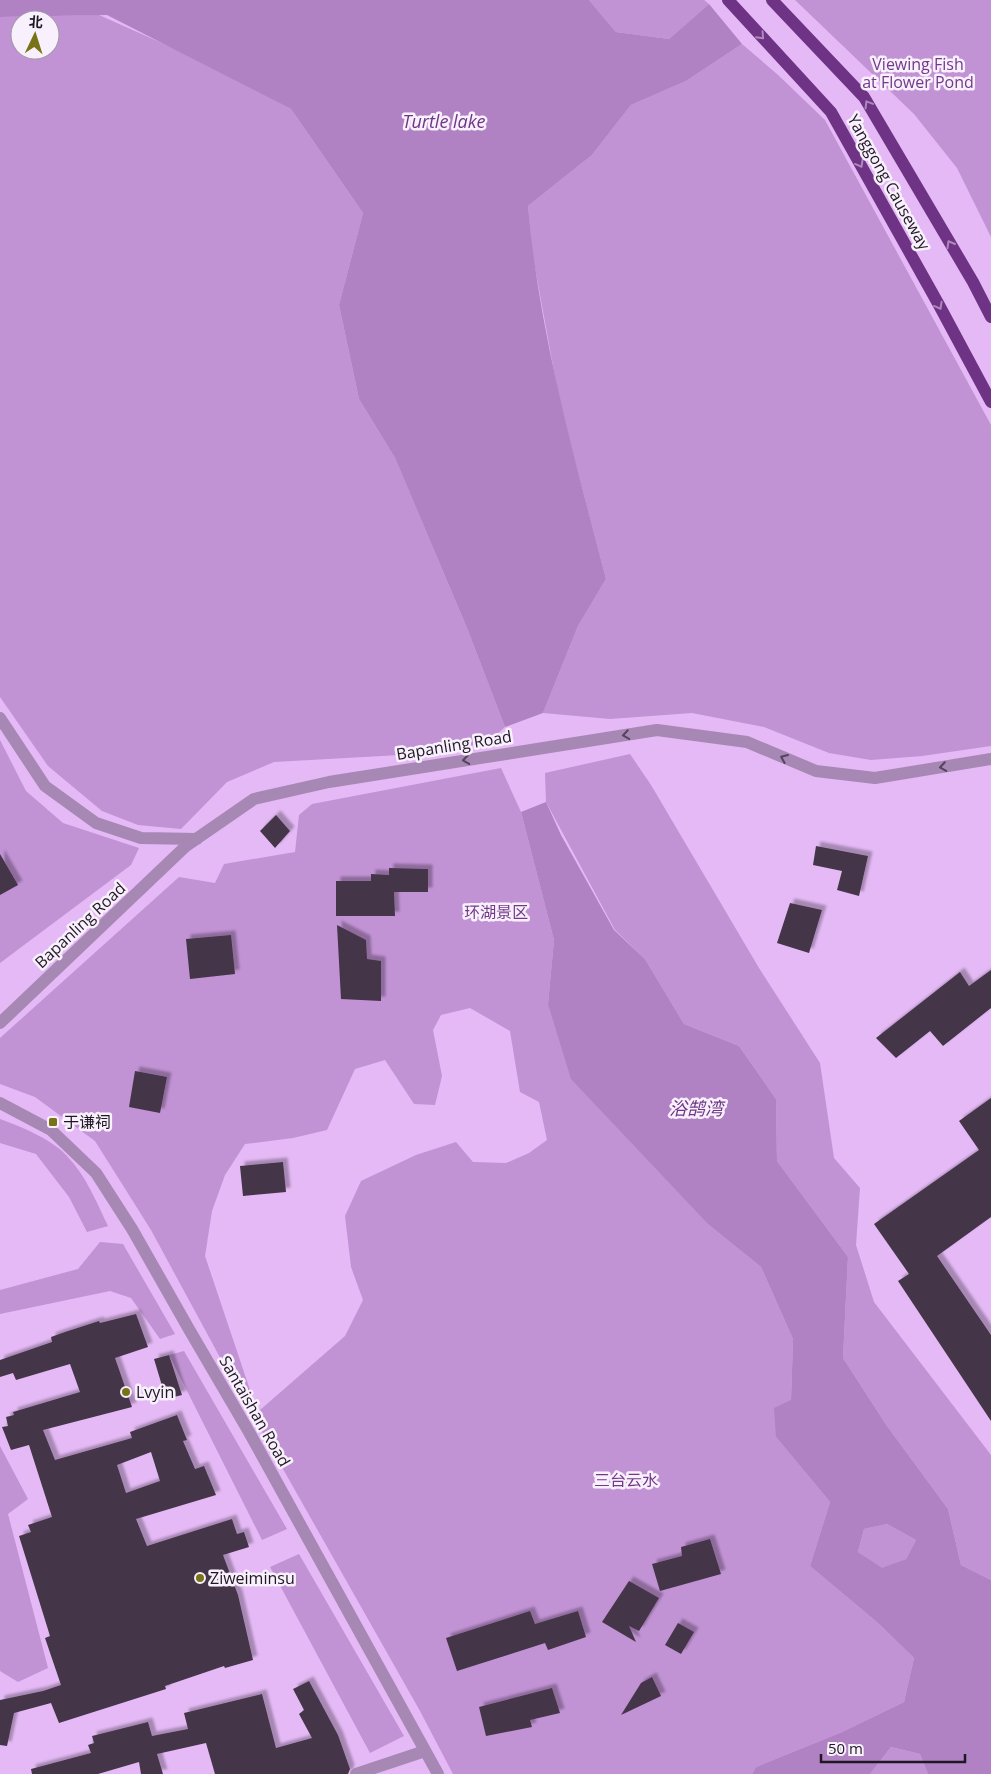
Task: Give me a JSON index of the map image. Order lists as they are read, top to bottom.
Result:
{
  "streets": {
    "main road": ["Yanggong Causeway"],
    "street": ["Bapanling Road", "Santaishan Road"]
  },
  "one_way": ["Bapanling Road"],
  "water": ["Turtle lake", "浴鹄湾"],
  "parks": ["Viewing Fish at Flower Pond", "环湖景区", "三台云水"],
  "places": {
    "transit": ["于谦祠"],
    "other": ["Lvyin", "Ziweiminsu"]
  },
  "scale_bar": "50 m",
  "north": "top"
}
